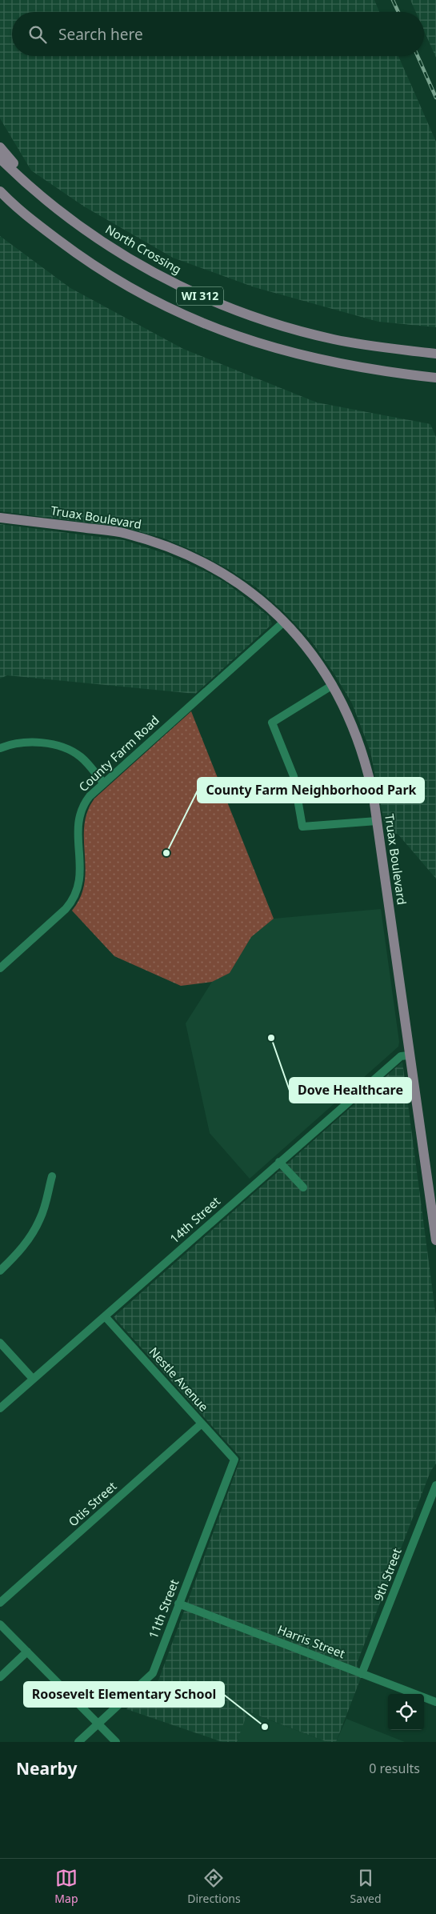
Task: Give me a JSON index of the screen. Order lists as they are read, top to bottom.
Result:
{
  "streets": {
    "main road": ["North Crossing", "WI 312", "Truax Boulevard"],
    "street": [
      "County Farm Road",
      "14th Street",
      "Nestle Avenue",
      "Otis Street",
      "9th Street",
      "11th Street",
      "Harris Street"
    ]
  },
  "crossings": [
    ["Truax Boulevard", "County Farm Road"],
    ["Truax Boulevard", "14th Street"],
    ["14th Street", "Nestle Avenue"],
    ["Nestle Avenue", "Otis Street"],
    ["Nestle Avenue", "11th Street"],
    ["9th Street", "Harris Street"],
    ["11th Street", "Harris Street"]
  ],
  "places": ["County Farm Neighborhood Park", "Dove Healthcare", "Roosevelt Elementary School"],
  "page": {
    "search": "Search here",
    "heading": ["Nearby", "0 results"],
    "nav": ["Map", "Directions", "Saved"]
  }
}
